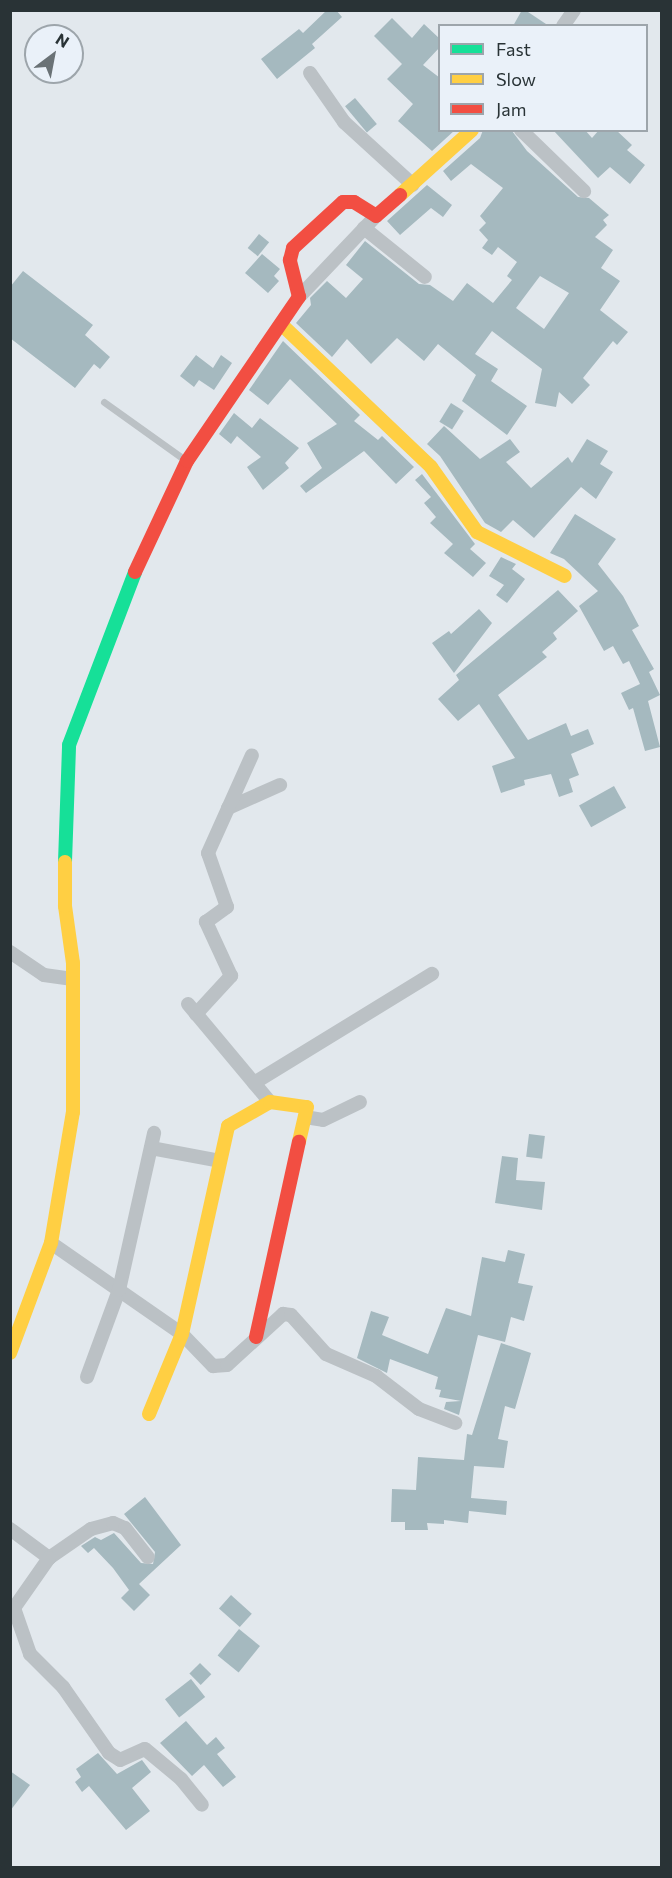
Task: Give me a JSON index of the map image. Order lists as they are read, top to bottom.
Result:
{
  "legend": ["Fast", "Slow", "Jam"],
  "north": "top right"
}
